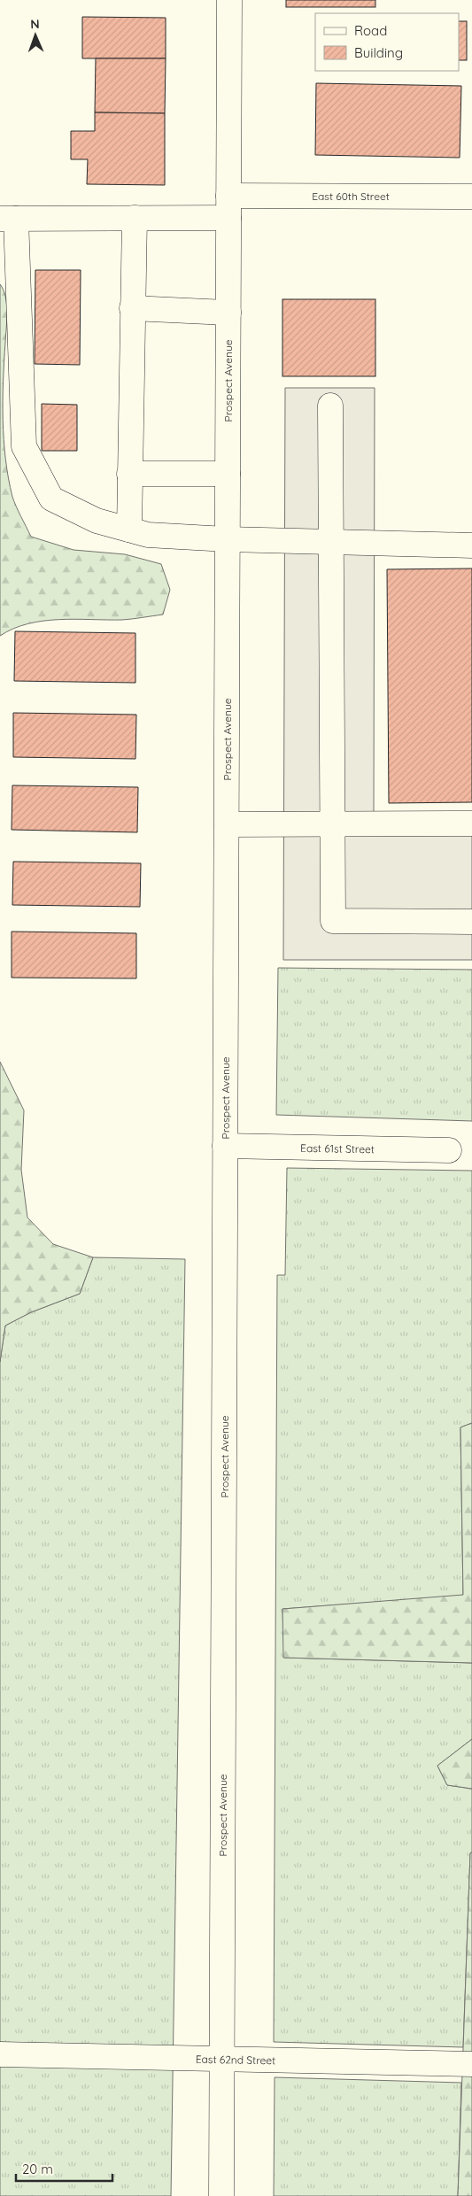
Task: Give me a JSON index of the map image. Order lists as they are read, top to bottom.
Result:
{
  "streets": {
    "main road": [
      "East 60th Street",
      "Prospect Avenue",
      "East 61st Street",
      "East 62nd Street"
    ]
  },
  "crossings": [
    ["East 60th Street", "Prospect Avenue"],
    ["Prospect Avenue", "East 61st Street"],
    ["Prospect Avenue", "East 62nd Street"]
  ],
  "legend": ["Road", "Building"],
  "scale_bar": "20 m",
  "north": "top"
}
